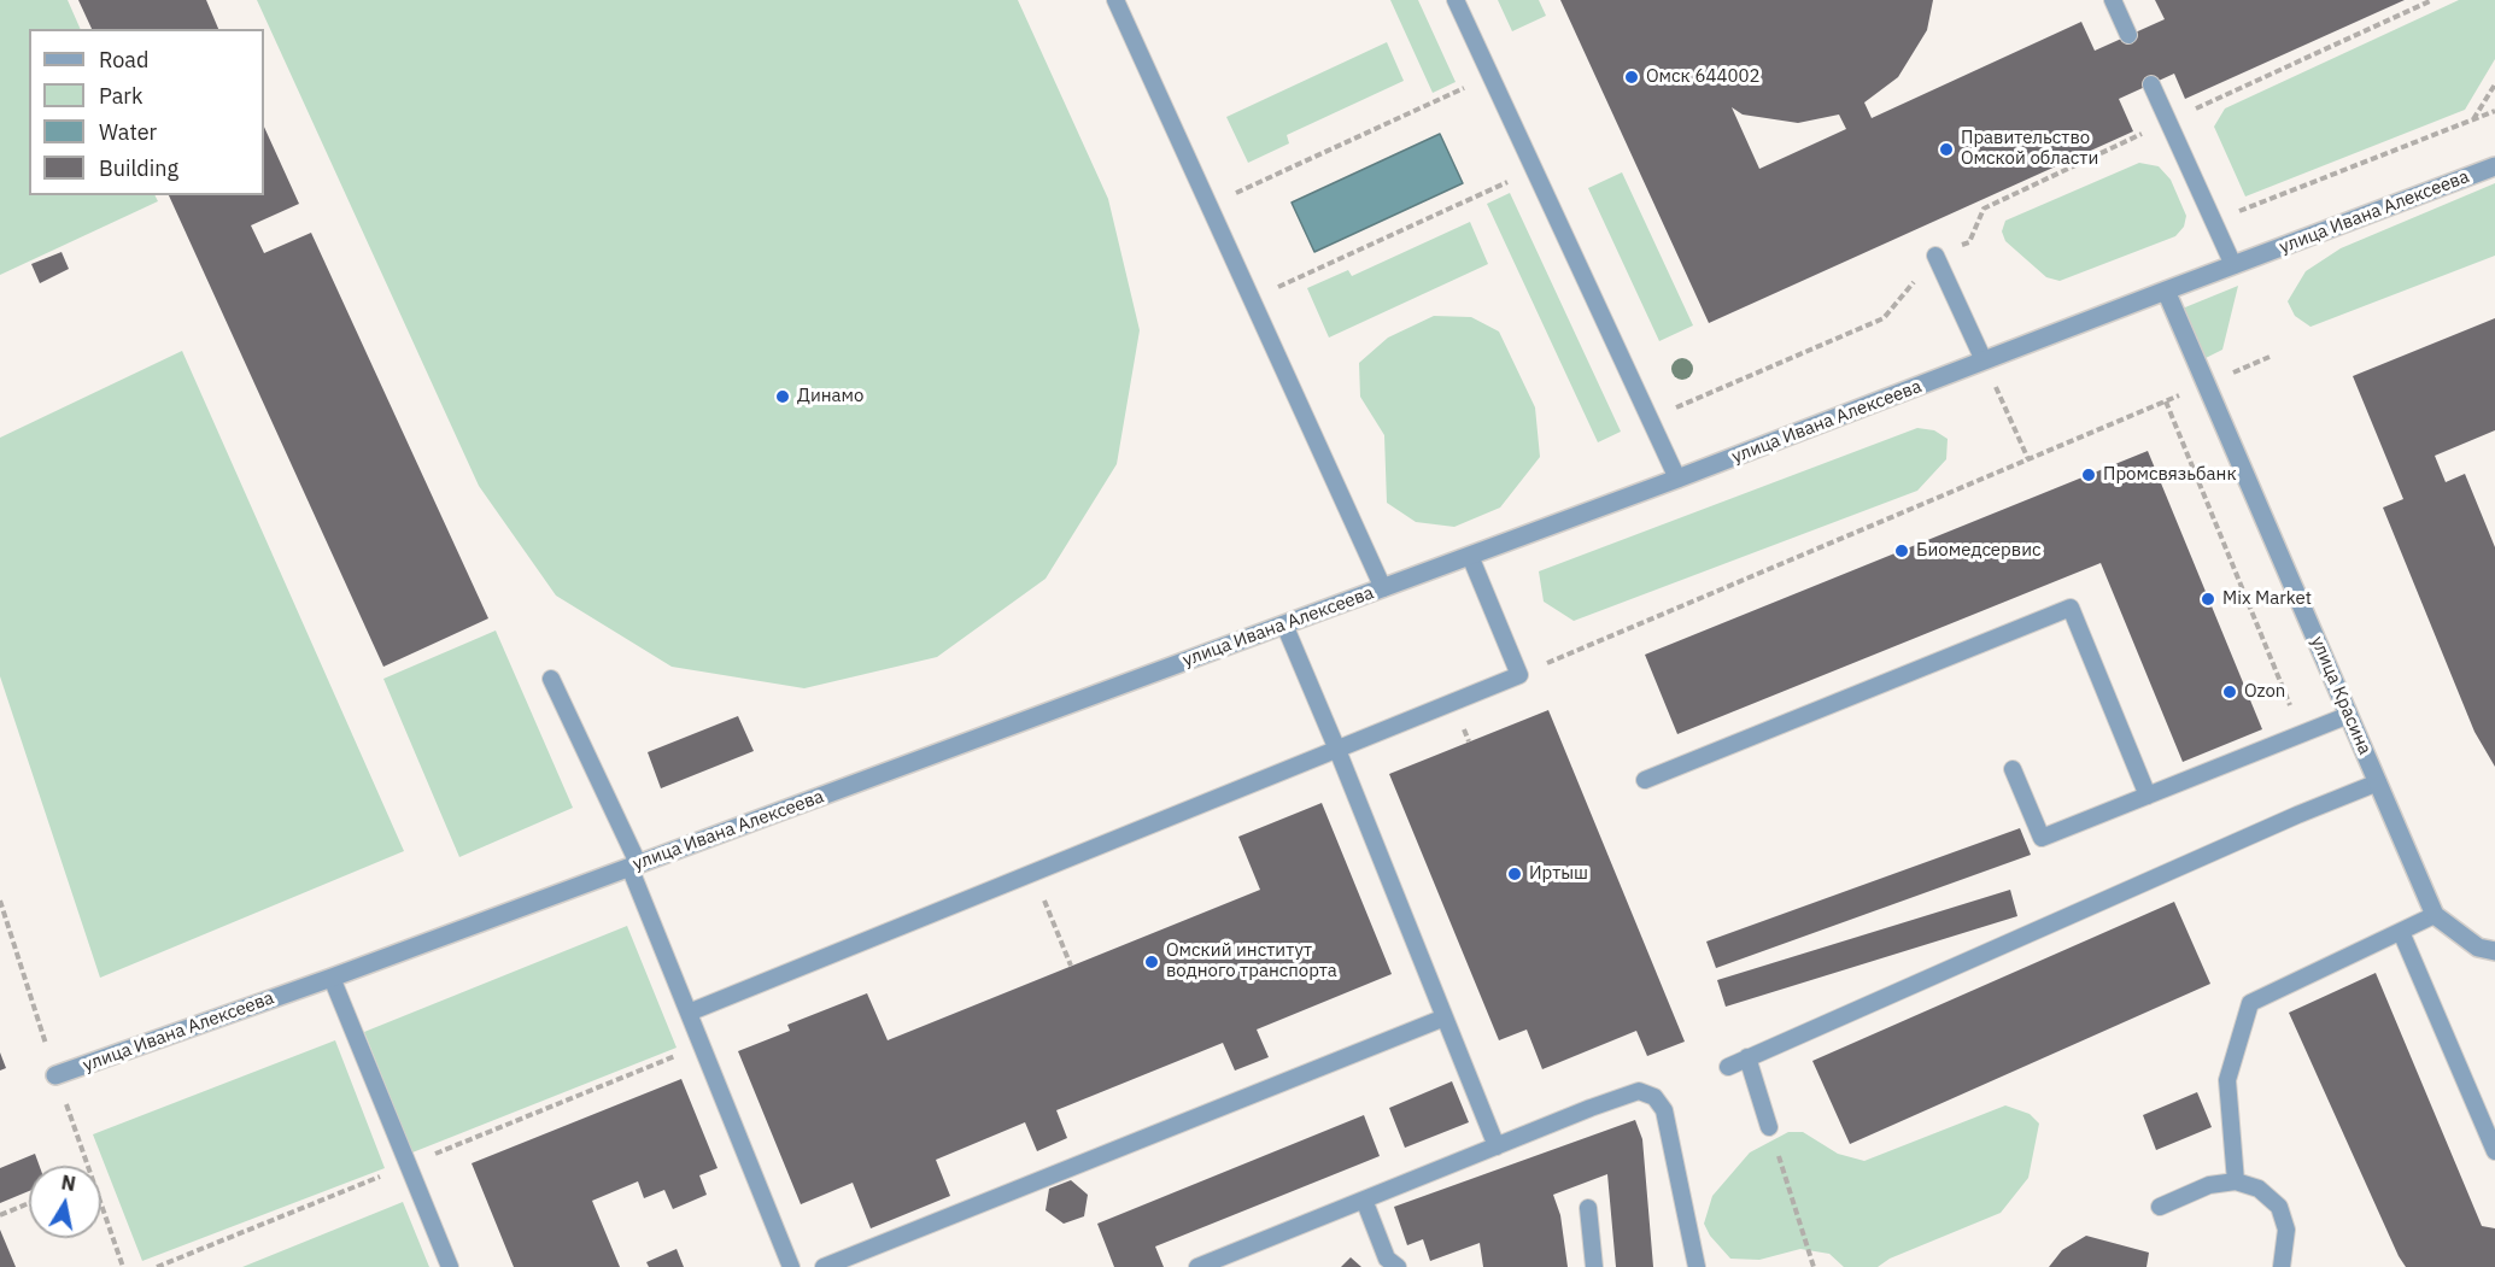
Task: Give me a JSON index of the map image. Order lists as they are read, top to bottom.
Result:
{
  "streets": {
    "street": ["улица Ивана Алексеева", "улица Красина"]
  },
  "crossings": [
    ["улица Ивана Алексеева", "улица Красина"]
  ],
  "places": [
    "Омск 644002",
    "Правительство Омской области",
    "Динамо",
    "Промсвязьбанк",
    "Биомедсервис",
    "Mix Market",
    "Ozon",
    "Иртыш",
    "Омский институт водного транспорта"
  ],
  "legend": [
    "Road",
    "Park",
    "Water",
    "Building"
  ],
  "north": "top"
}
